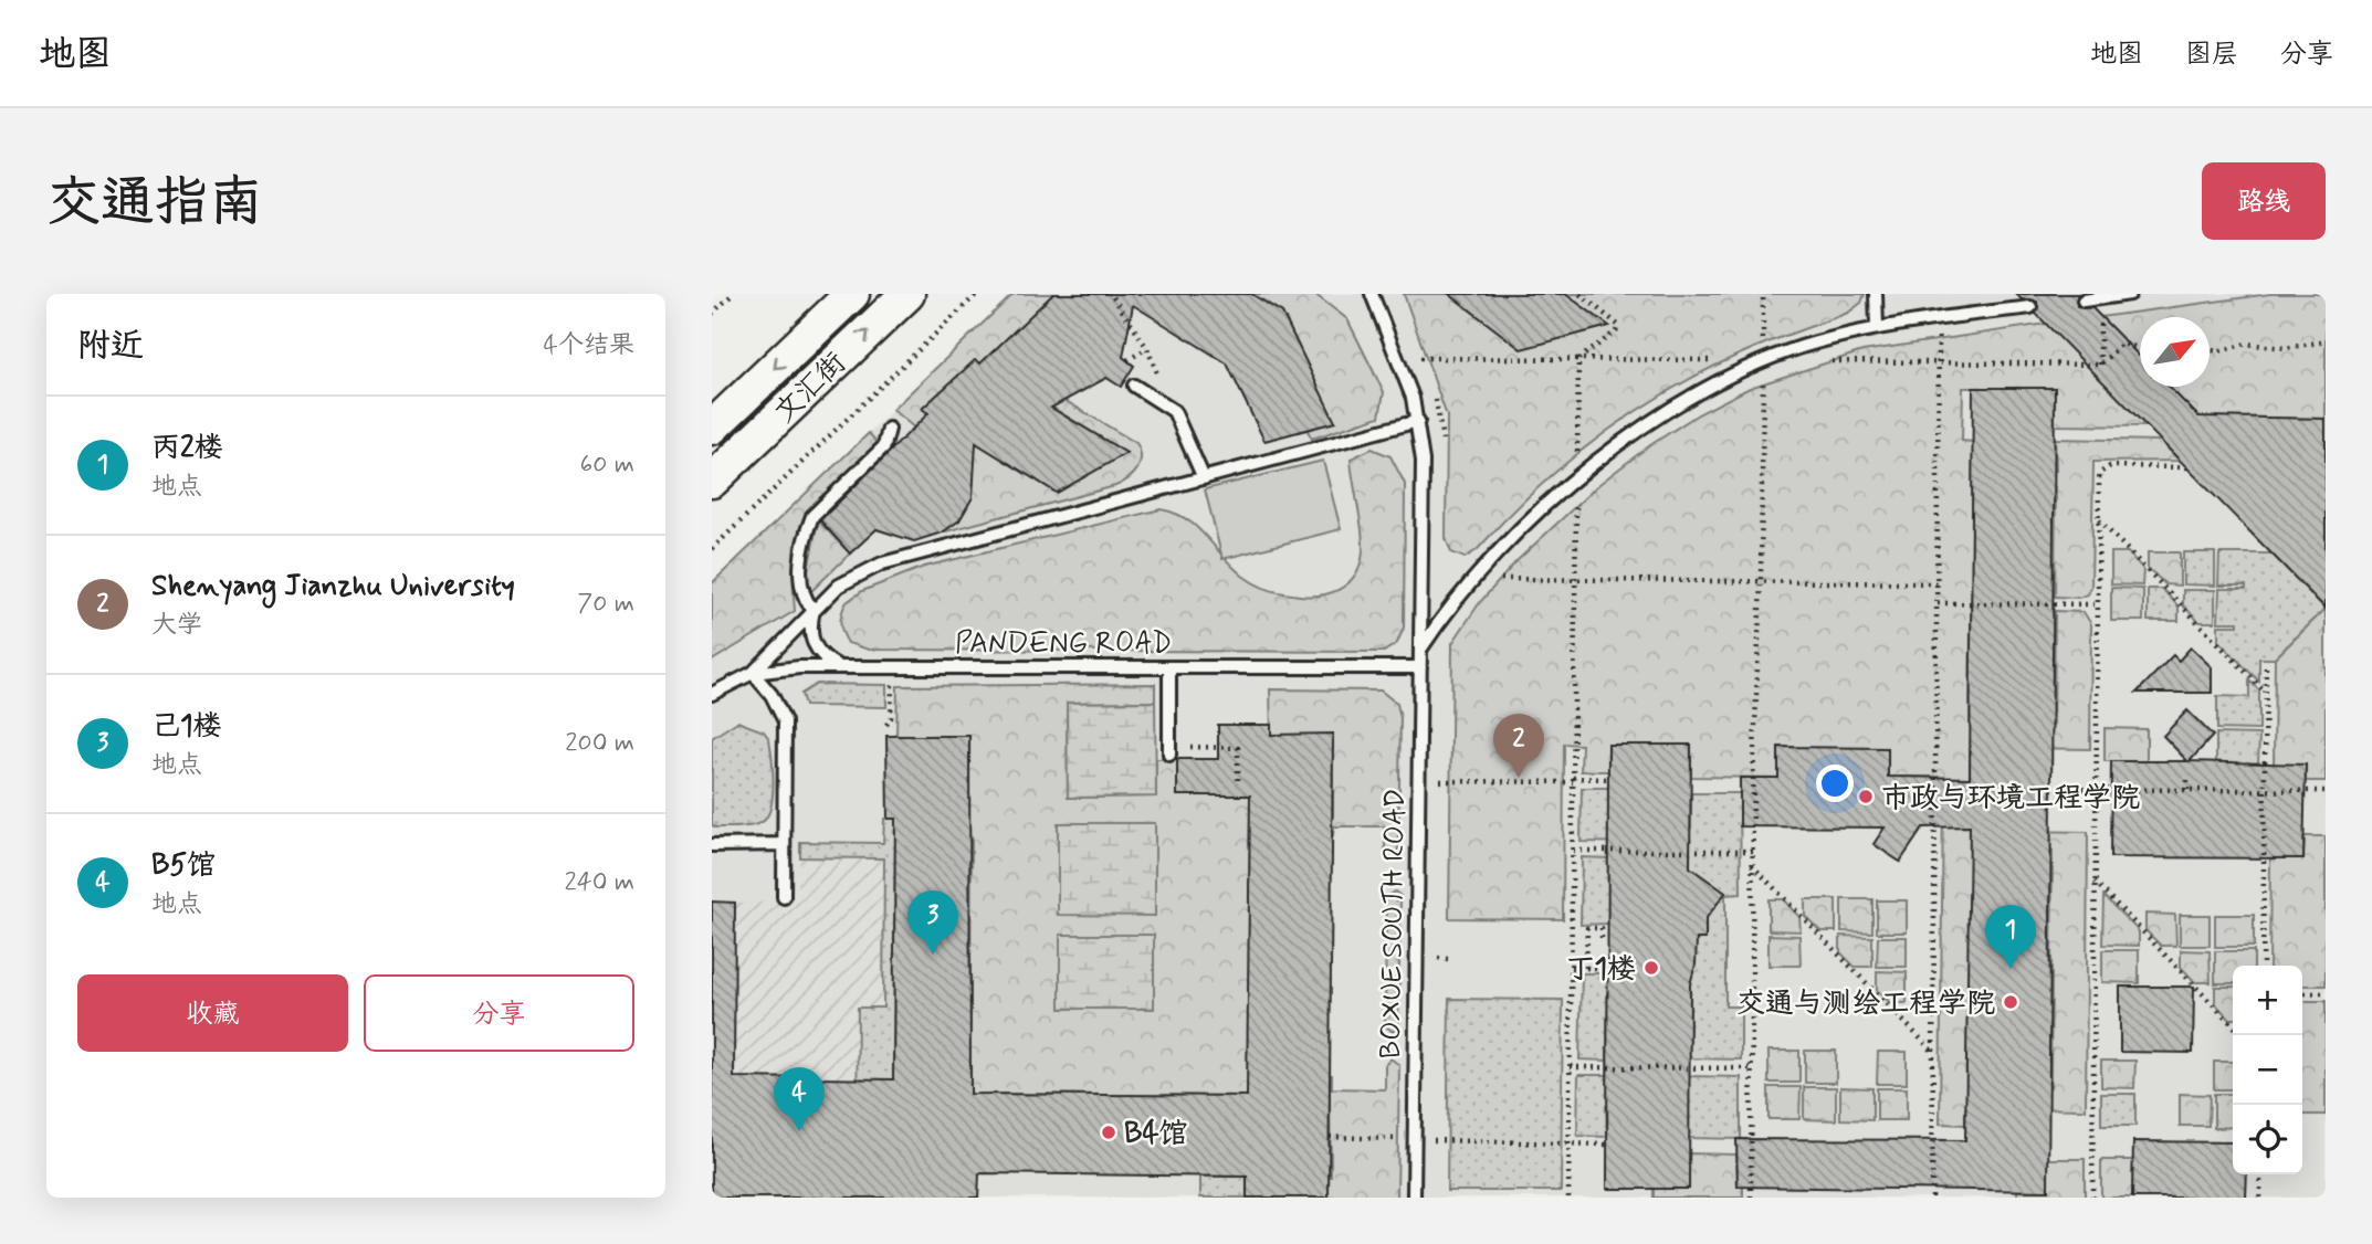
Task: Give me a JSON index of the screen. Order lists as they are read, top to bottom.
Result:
{
  "streets": {
    "street": ["文汇街"],
    "lane": ["PANDENG ROAD", "BOXUE SOUTH ROAD"]
  },
  "crossings": [
    ["PANDENG ROAD", "BOXUE SOUTH ROAD"]
  ],
  "places": [
    "市政与环境工程学院",
    "丁1楼",
    "交通与测绘工程学院",
    "B4馆"
  ],
  "north": "top right",
  "page": {
    "header": "地图",
    "nav": ["地图", "图层", "分享"],
    "title": "交通指南",
    "buttons": [
      "路线",
      ["收藏", "分享"]
    ],
    "heading": ["附近", "4个结果"],
    "list": [
      {
        "mark": "1",
        "name": "丙2楼",
        "note": "地点",
        "value": "60 m"
      },
      {
        "mark": "2",
        "name": "Shenyang Jianzhu University",
        "note": "大学",
        "value": "70 m"
      },
      {
        "mark": "3",
        "name": "己1楼",
        "note": "地点",
        "value": "200 m"
      },
      {
        "mark": "4",
        "name": "B5馆",
        "note": "地点",
        "value": "240 m"
      }
    ],
    "pins": [
      "2",
      "3",
      "1",
      "4"
    ],
    "map_buttons": ["+", "−"]
  }
}
